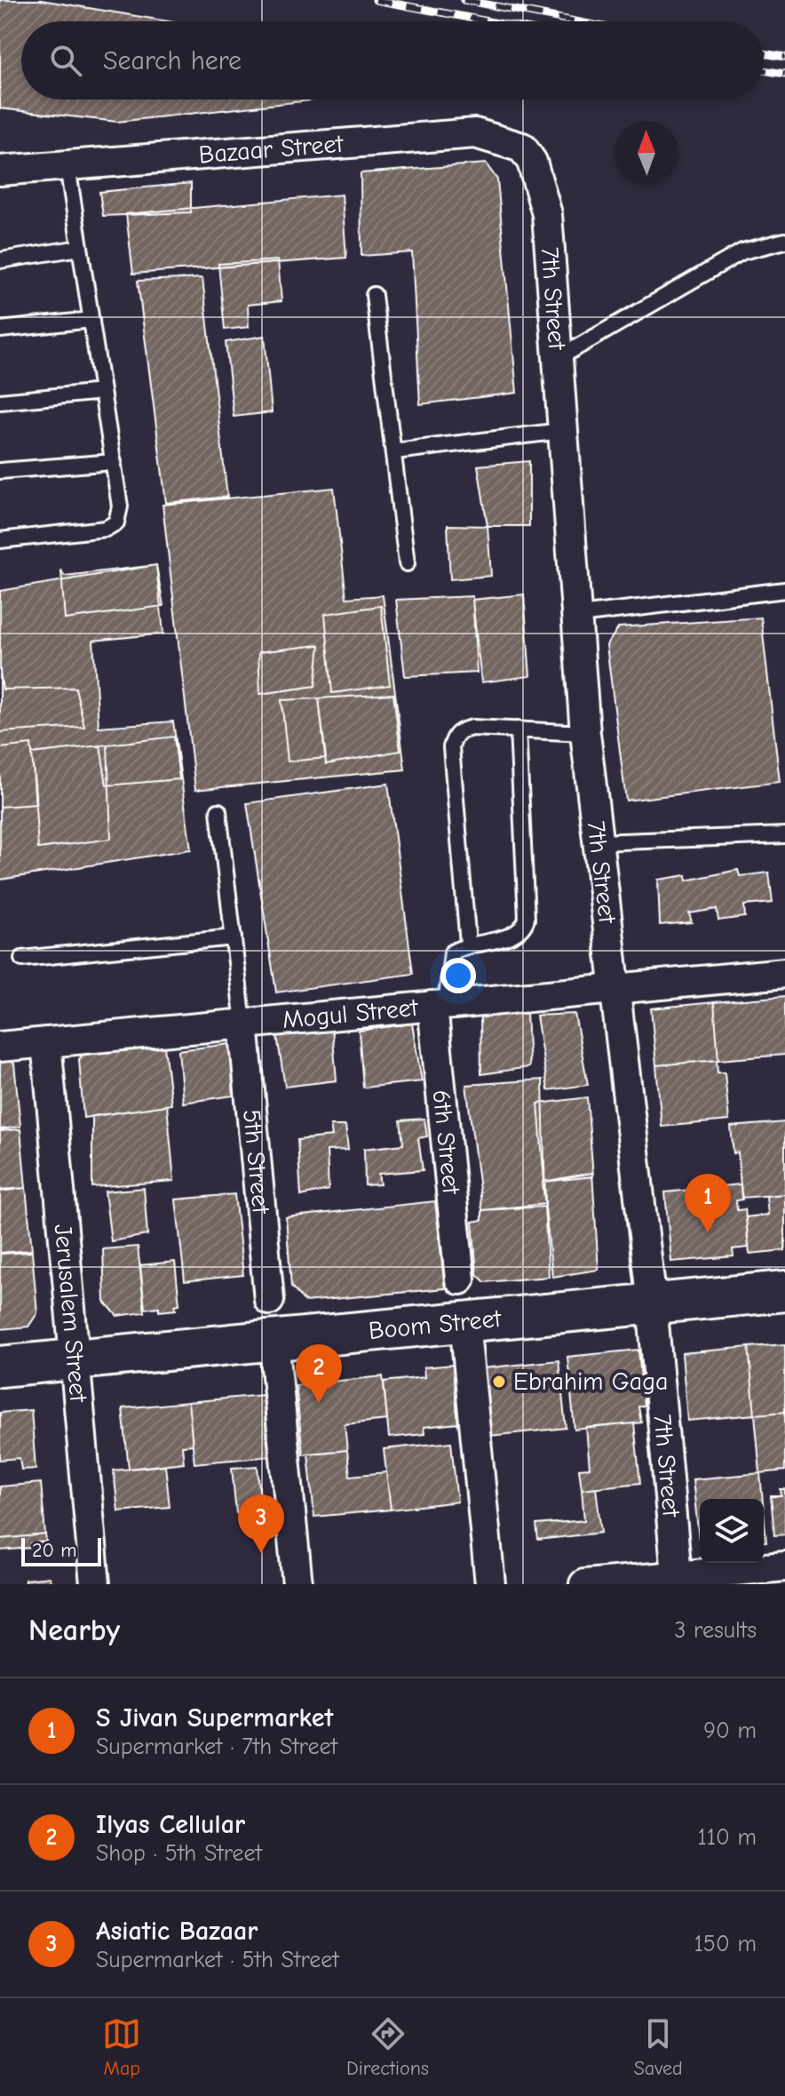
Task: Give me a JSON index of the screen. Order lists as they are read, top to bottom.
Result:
{
  "streets": {
    "main road": ["Boom Street"],
    "street": [
      "Bazaar Street",
      "7th Street",
      "Mogul Street",
      "6th Street",
      "5th Street",
      "Jerusalem Street"
    ]
  },
  "crossings": [
    ["Bazaar Street", "7th Street"],
    ["7th Street", "Mogul Street"],
    ["7th Street", "Boom Street"],
    ["Mogul Street", "6th Street"],
    ["Mogul Street", "5th Street"],
    ["Mogul Street", "Jerusalem Street"],
    ["Jerusalem Street", "Boom Street"]
  ],
  "places": ["Ebrahim Gaga"],
  "scale_bar": "20 m",
  "north": "top",
  "page": {
    "search": "Search here",
    "pins": ["1", "2", "3"],
    "scale": "20 m",
    "heading": ["Nearby", "3 results"],
    "list": [
      {
        "mark": "1",
        "name": "S Jivan Supermarket",
        "note": "Supermarket · 7th Street",
        "value": "90 m"
      },
      {
        "mark": "2",
        "name": "Ilyas Cellular",
        "note": "Shop · 5th Street",
        "value": "110 m"
      },
      {
        "mark": "3",
        "name": "Asiatic Bazaar",
        "note": "Supermarket · 5th Street",
        "value": "150 m"
      }
    ],
    "nav": ["Map", "Directions", "Saved"]
  }
}
